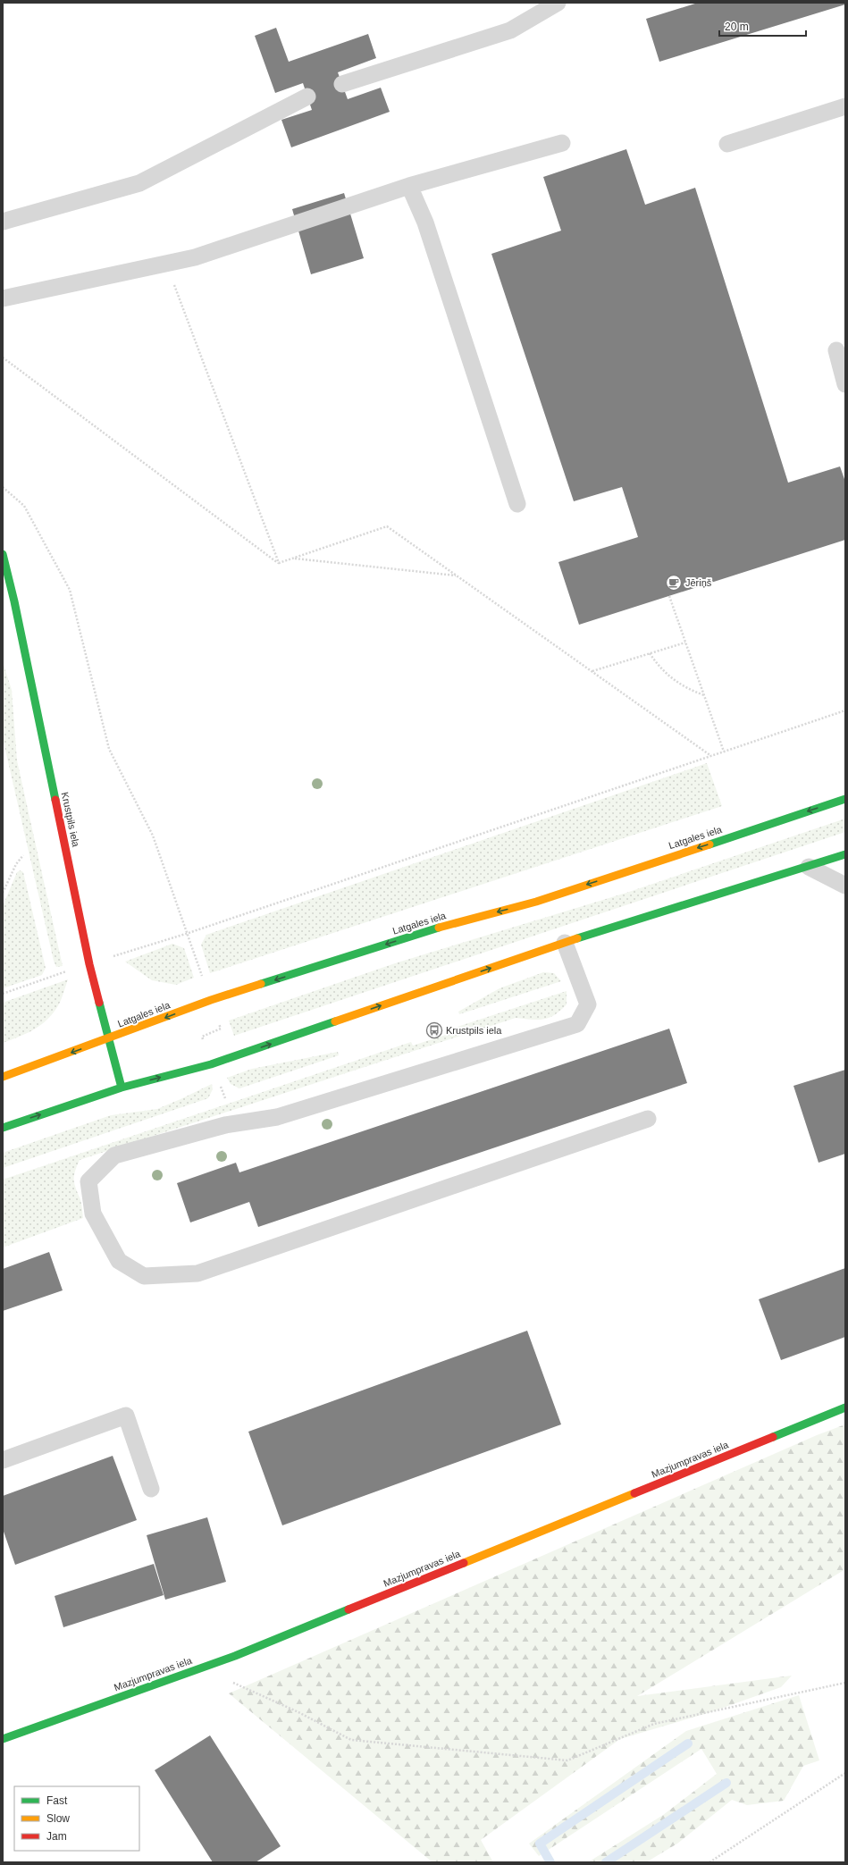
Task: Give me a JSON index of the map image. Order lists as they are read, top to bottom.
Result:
{
  "streets": {
    "main road": ["Krustpils iela", "Latgales iela", "Mazjumpravas iela"]
  },
  "crossings": [
    ["Krustpils iela", "Latgales iela"]
  ],
  "places": {
    "cafe": ["Jēriņš"],
    "bus stop": ["Krustpils iela"]
  },
  "legend": ["Fast", "Slow", "Jam"],
  "scale_bar": "20 m"
}
